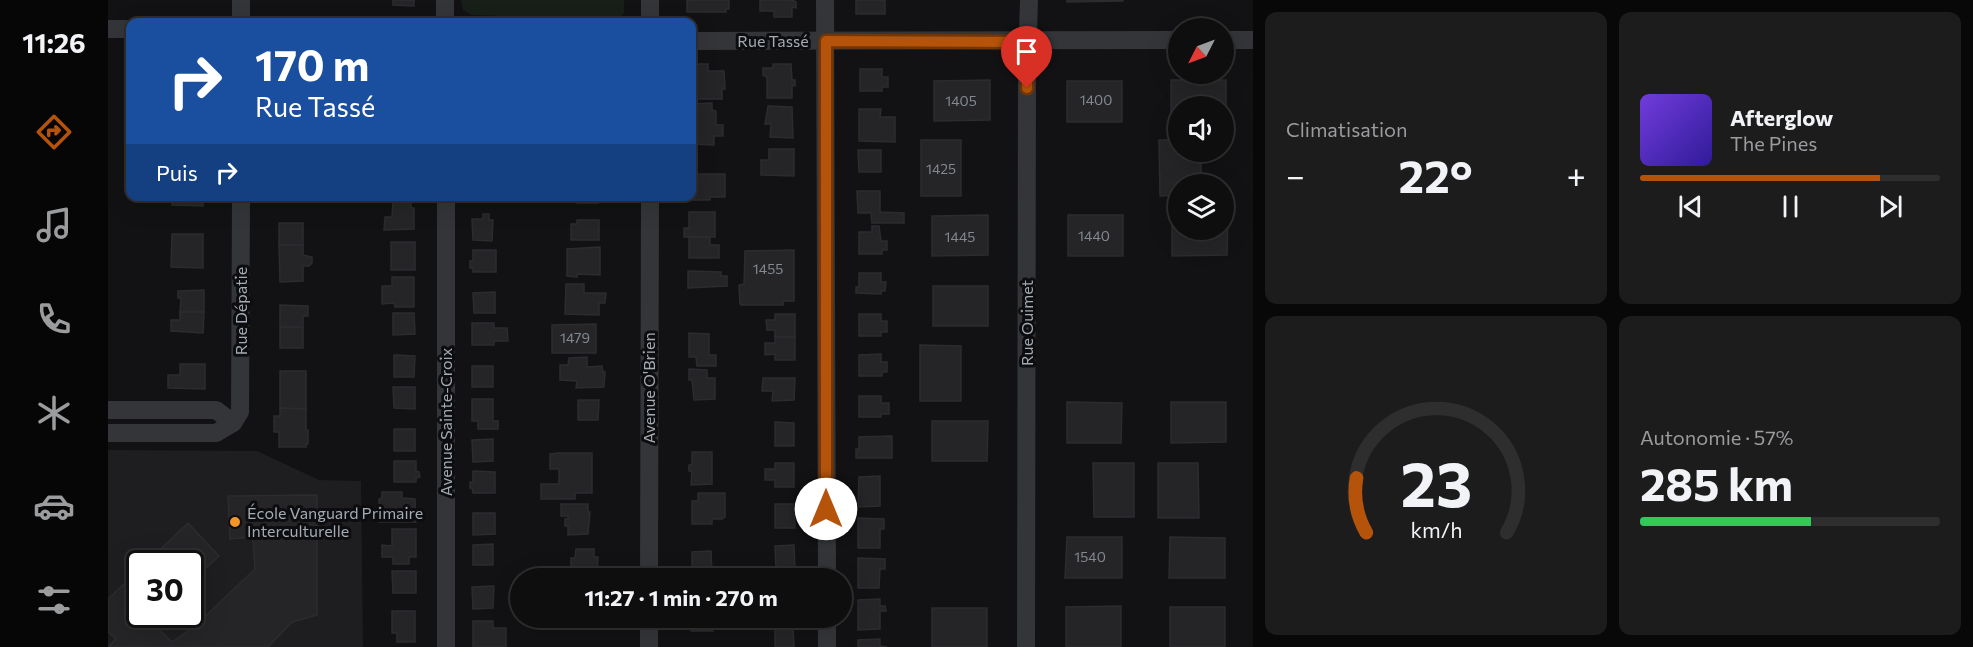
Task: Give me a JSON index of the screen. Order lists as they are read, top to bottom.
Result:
{
  "streets": {
    "street": [
      "Rue Tassé",
      "Rue Dépatie",
      "Rue Ouimet",
      "Avenue O'Brien",
      "Avenue Sainte-Croix"
    ]
  },
  "crossings": [
    ["Rue Tassé", "Rue Ouimet"]
  ],
  "places": ["École Vanguard Primaire Interculturelle"],
  "house_numbers": [
    "1400",
    "1405",
    "1425",
    "1440",
    "1445",
    "1455",
    "1479",
    "1540"
  ],
  "north": "bottom left",
  "page": {
    "tabs": "11:26",
    "tile": [
      "Climatisation",
      ["Autonomie · 57%", "285 km"]
    ],
    "turn": ["170 m", "Rue Tassé"],
    "song": ["Afterglow", "The Pines"],
    "then": "Puis",
    "heat": ["−", "22°", "+"],
    "limit": "30",
    "trip": "11:27 · 1 min · 270 m",
    "gauge": ["23", "km/h"]
  }
}
